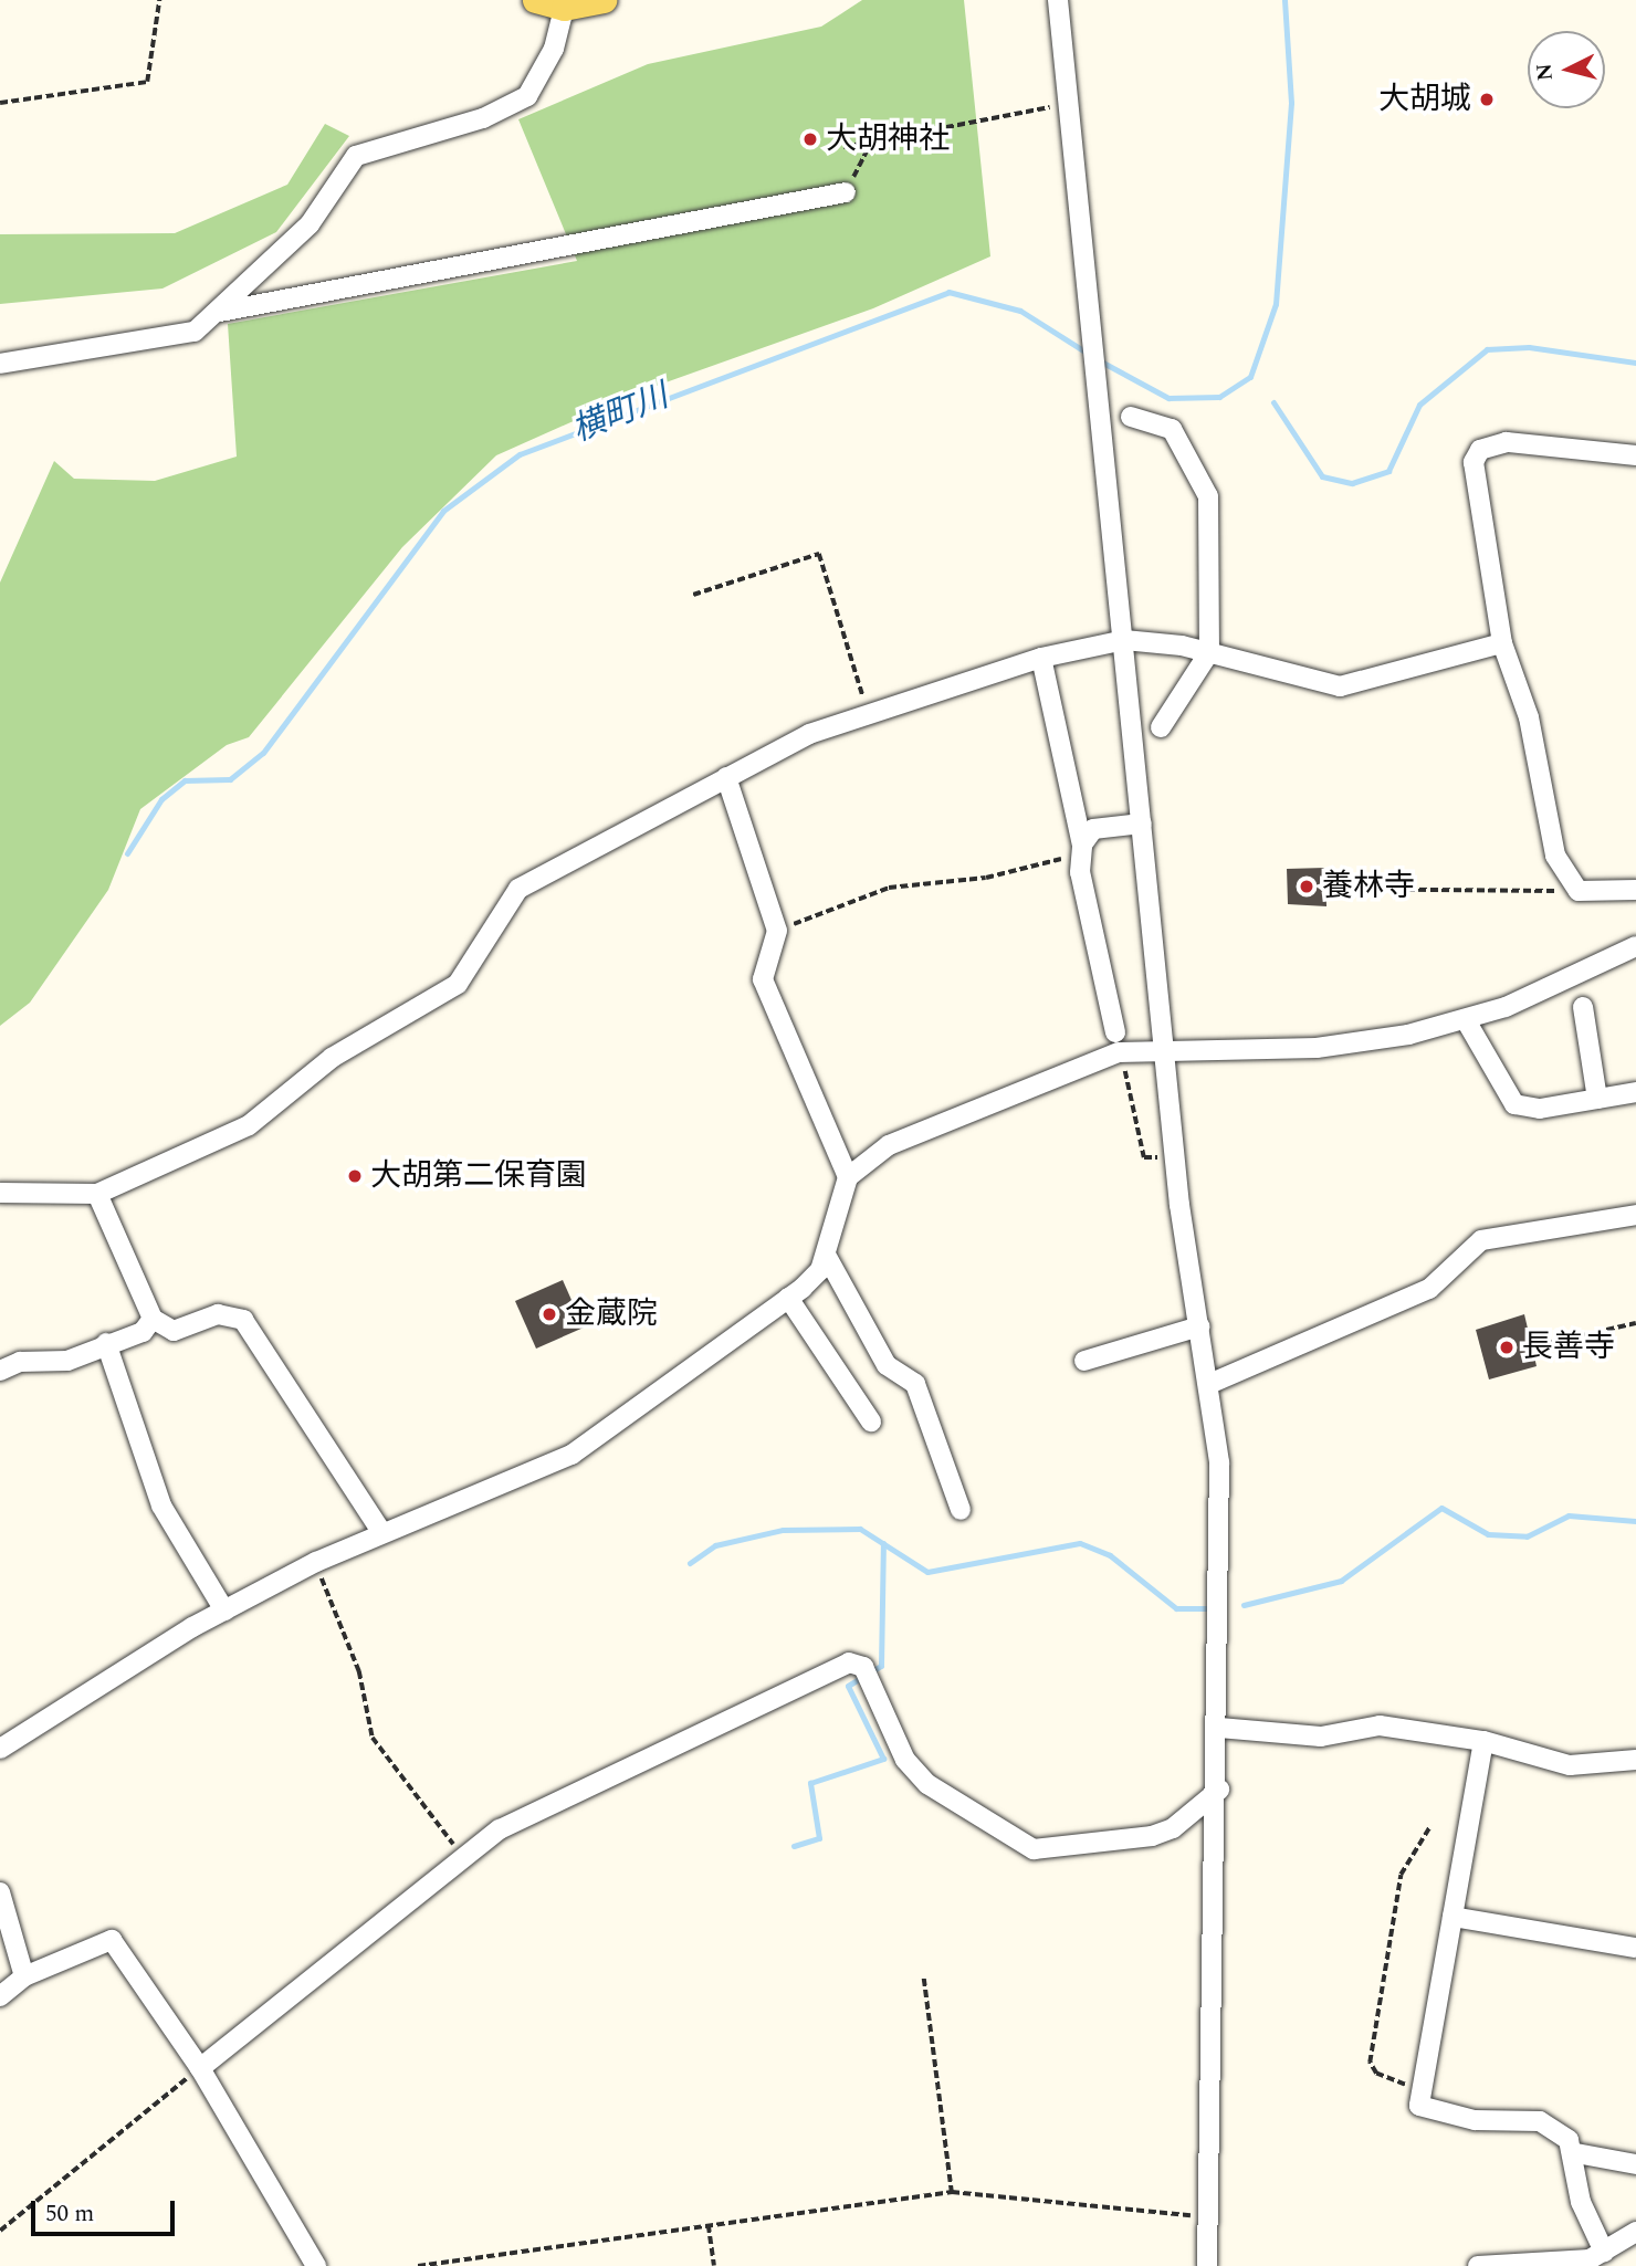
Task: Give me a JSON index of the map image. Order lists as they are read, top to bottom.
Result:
{
  "water": ["横町川"],
  "places": [
    "大胡城",
    "大胡神社",
    "養林寺",
    "大胡第二保育園",
    "金蔵院",
    "長善寺"
  ],
  "scale_bar": "50 m",
  "north": "left"
}
